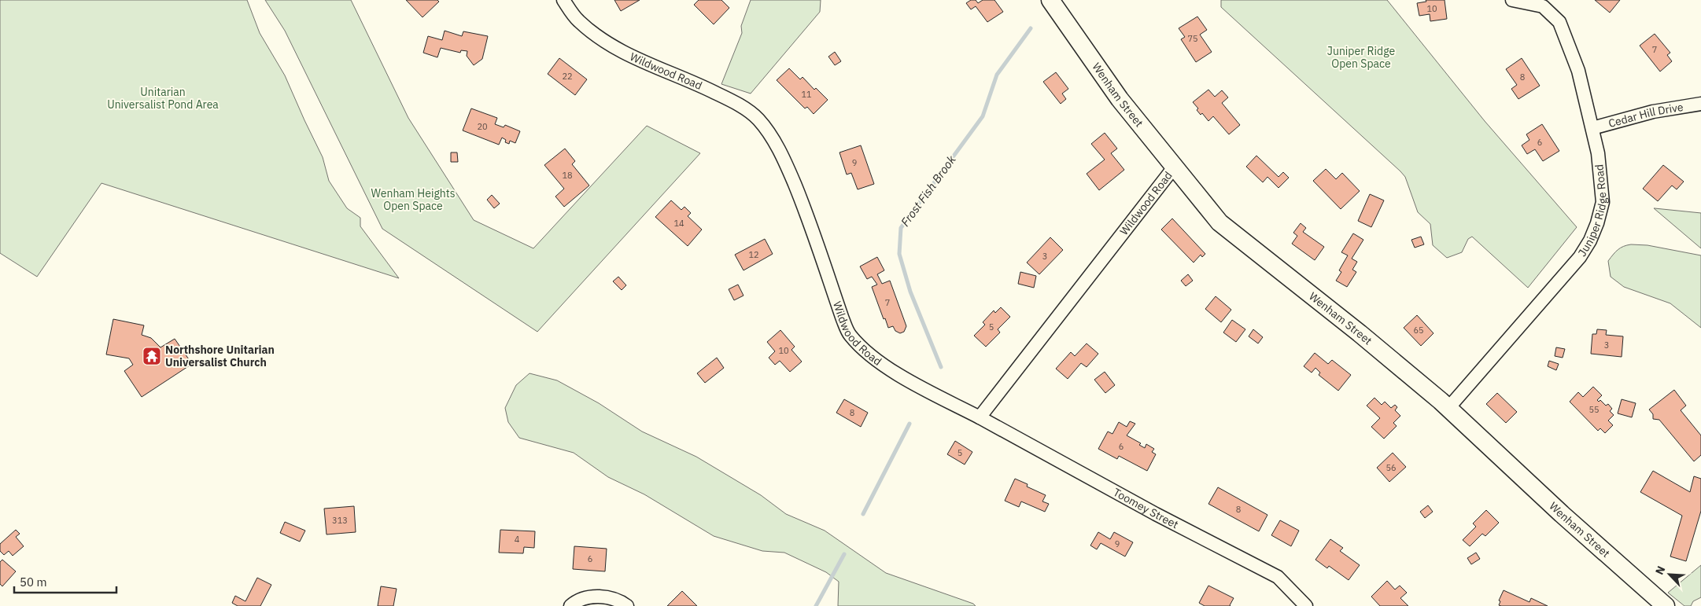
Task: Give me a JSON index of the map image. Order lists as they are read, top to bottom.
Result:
{
  "streets": {
    "main road": ["Wenham Street"],
    "street": [
      "Wildwood Road",
      "Cedar Hill Drive",
      "Juniper Ridge Road",
      "Toomey Street"
    ]
  },
  "crossings": [
    ["Wildwood Road", "Wenham Street"],
    ["Wildwood Road", "Toomey Street"],
    ["Wenham Street", "Juniper Ridge Road"],
    ["Cedar Hill Drive", "Juniper Ridge Road"]
  ],
  "water": ["Frost Fish Brook"],
  "parks": ["Juniper Ridge Open Space", "Unitarian Universalist Pond Area", "Wenham Heights Open Space"],
  "places": {
    "temple": ["Northshore Unitarian Universalist Church"]
  },
  "house_numbers": [
    "10",
    "75",
    "7",
    "22",
    "8",
    "11",
    "20",
    "6",
    "9",
    "18",
    "14",
    "12",
    "3",
    "7",
    "5",
    "65",
    "3",
    "10",
    "55",
    "8",
    "6",
    "5",
    "56",
    "8",
    "313",
    "4",
    "9",
    "6"
  ],
  "scale_bar": "50 m",
  "north": "top left"
}
